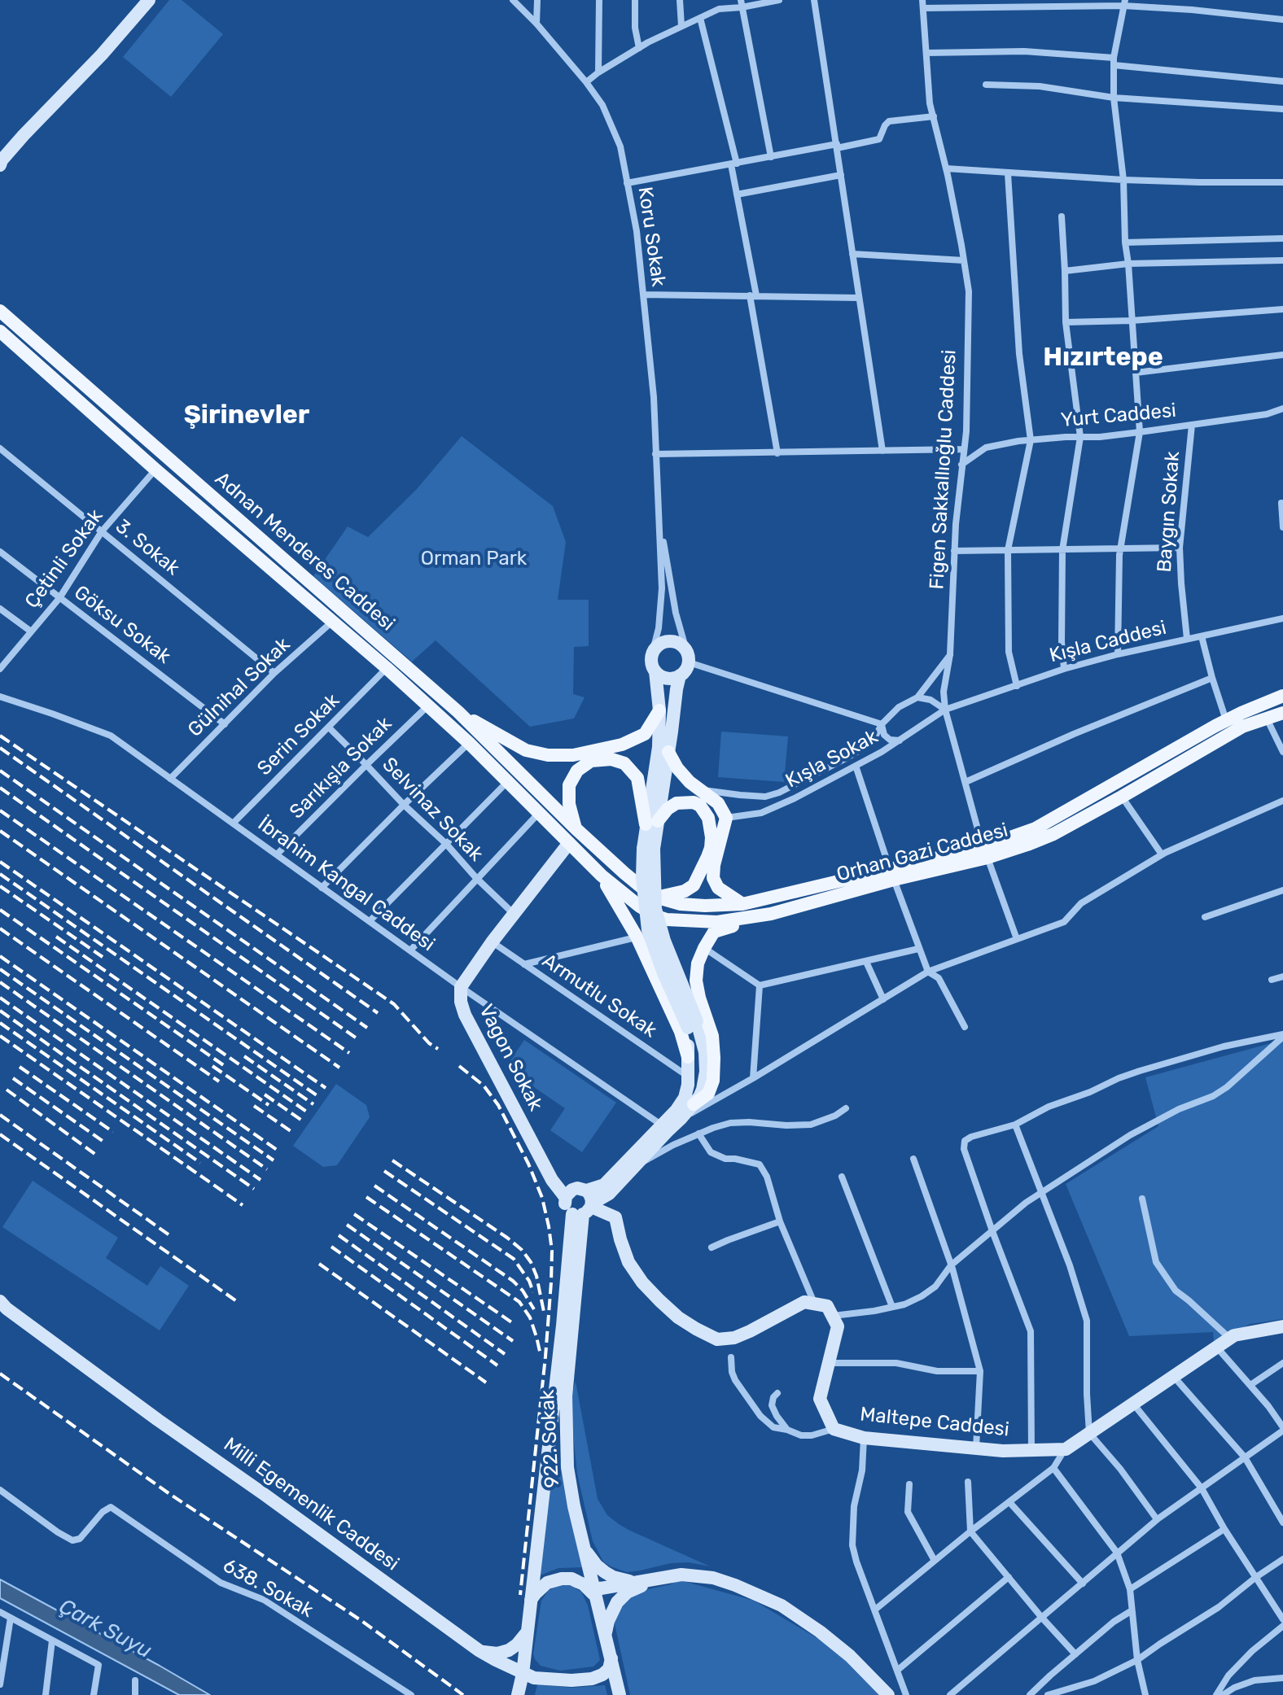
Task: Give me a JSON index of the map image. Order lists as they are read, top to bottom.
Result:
{
  "streets": {
    "main road": [
      "Adnan Menderes Caddesi",
      "Orhan Gazi Caddesi",
      "Vagon Sokak",
      "Maltepe Caddesi",
      "922. Sokak",
      "Milli Egemenlik Caddesi"
    ],
    "street": [
      "Koru Sokak",
      "Yurt Caddesi",
      "Figen Sakkallıoğlu Caddesi",
      "Baygın Sokak",
      "3. Sokak",
      "Çetinli Sokak",
      "Göksu Sokak",
      "Kışla Caddesi",
      "Gülnihal Sokak",
      "Serin Sokak",
      "Kışla Sokak",
      "Sarıkışla Sokak",
      "Selvinaz Sokak",
      "İbrahim Kangal Caddesi",
      "Armutlu Sokak",
      "638. Sokak"
    ]
  },
  "crossings": [
    ["Yurt Caddesi", "Figen Sakkallıoğlu Caddesi"],
    ["Yurt Caddesi", "Baygın Sokak"],
    ["Figen Sakkallıoğlu Caddesi", "Kışla Caddesi"],
    ["Figen Sakkallıoğlu Caddesi", "Kışla Sokak"],
    ["Figen Sakkallıoğlu Caddesi", "Orhan Gazi Caddesi"],
    ["Baygın Sokak", "Kışla Caddesi"],
    ["3. Sokak", "Çetinli Sokak"],
    ["3. Sokak", "Gülnihal Sokak"],
    ["Adnan Menderes Caddesi", "Çetinli Sokak"],
    ["Adnan Menderes Caddesi", "Gülnihal Sokak"],
    ["Adnan Menderes Caddesi", "Serin Sokak"],
    ["Adnan Menderes Caddesi", "Sarıkışla Sokak"],
    ["Adnan Menderes Caddesi", "Orhan Gazi Caddesi"],
    ["Adnan Menderes Caddesi", "Vagon Sokak"],
    ["Çetinli Sokak", "Göksu Sokak"],
    ["Göksu Sokak", "Gülnihal Sokak"],
    ["Kışla Caddesi", "Kışla Sokak"],
    ["Gülnihal Sokak", "İbrahim Kangal Caddesi"],
    ["Serin Sokak", "Selvinaz Sokak"],
    ["Serin Sokak", "İbrahim Kangal Caddesi"],
    ["Sarıkışla Sokak", "Selvinaz Sokak"],
    ["Sarıkışla Sokak", "İbrahim Kangal Caddesi"],
    ["Selvinaz Sokak", "Vagon Sokak"],
    ["Orhan Gazi Caddesi", "Vagon Sokak"],
    ["İbrahim Kangal Caddesi", "Vagon Sokak"],
    ["Armutlu Sokak", "Vagon Sokak"],
    ["Vagon Sokak", "922. Sokak"],
    ["922. Sokak", "Milli Egemenlik Caddesi"]
  ],
  "districts": ["Hızırtepe", "Şirinevler"],
  "water": ["Çark Suyu"],
  "parks": ["Orman Park"]
}
